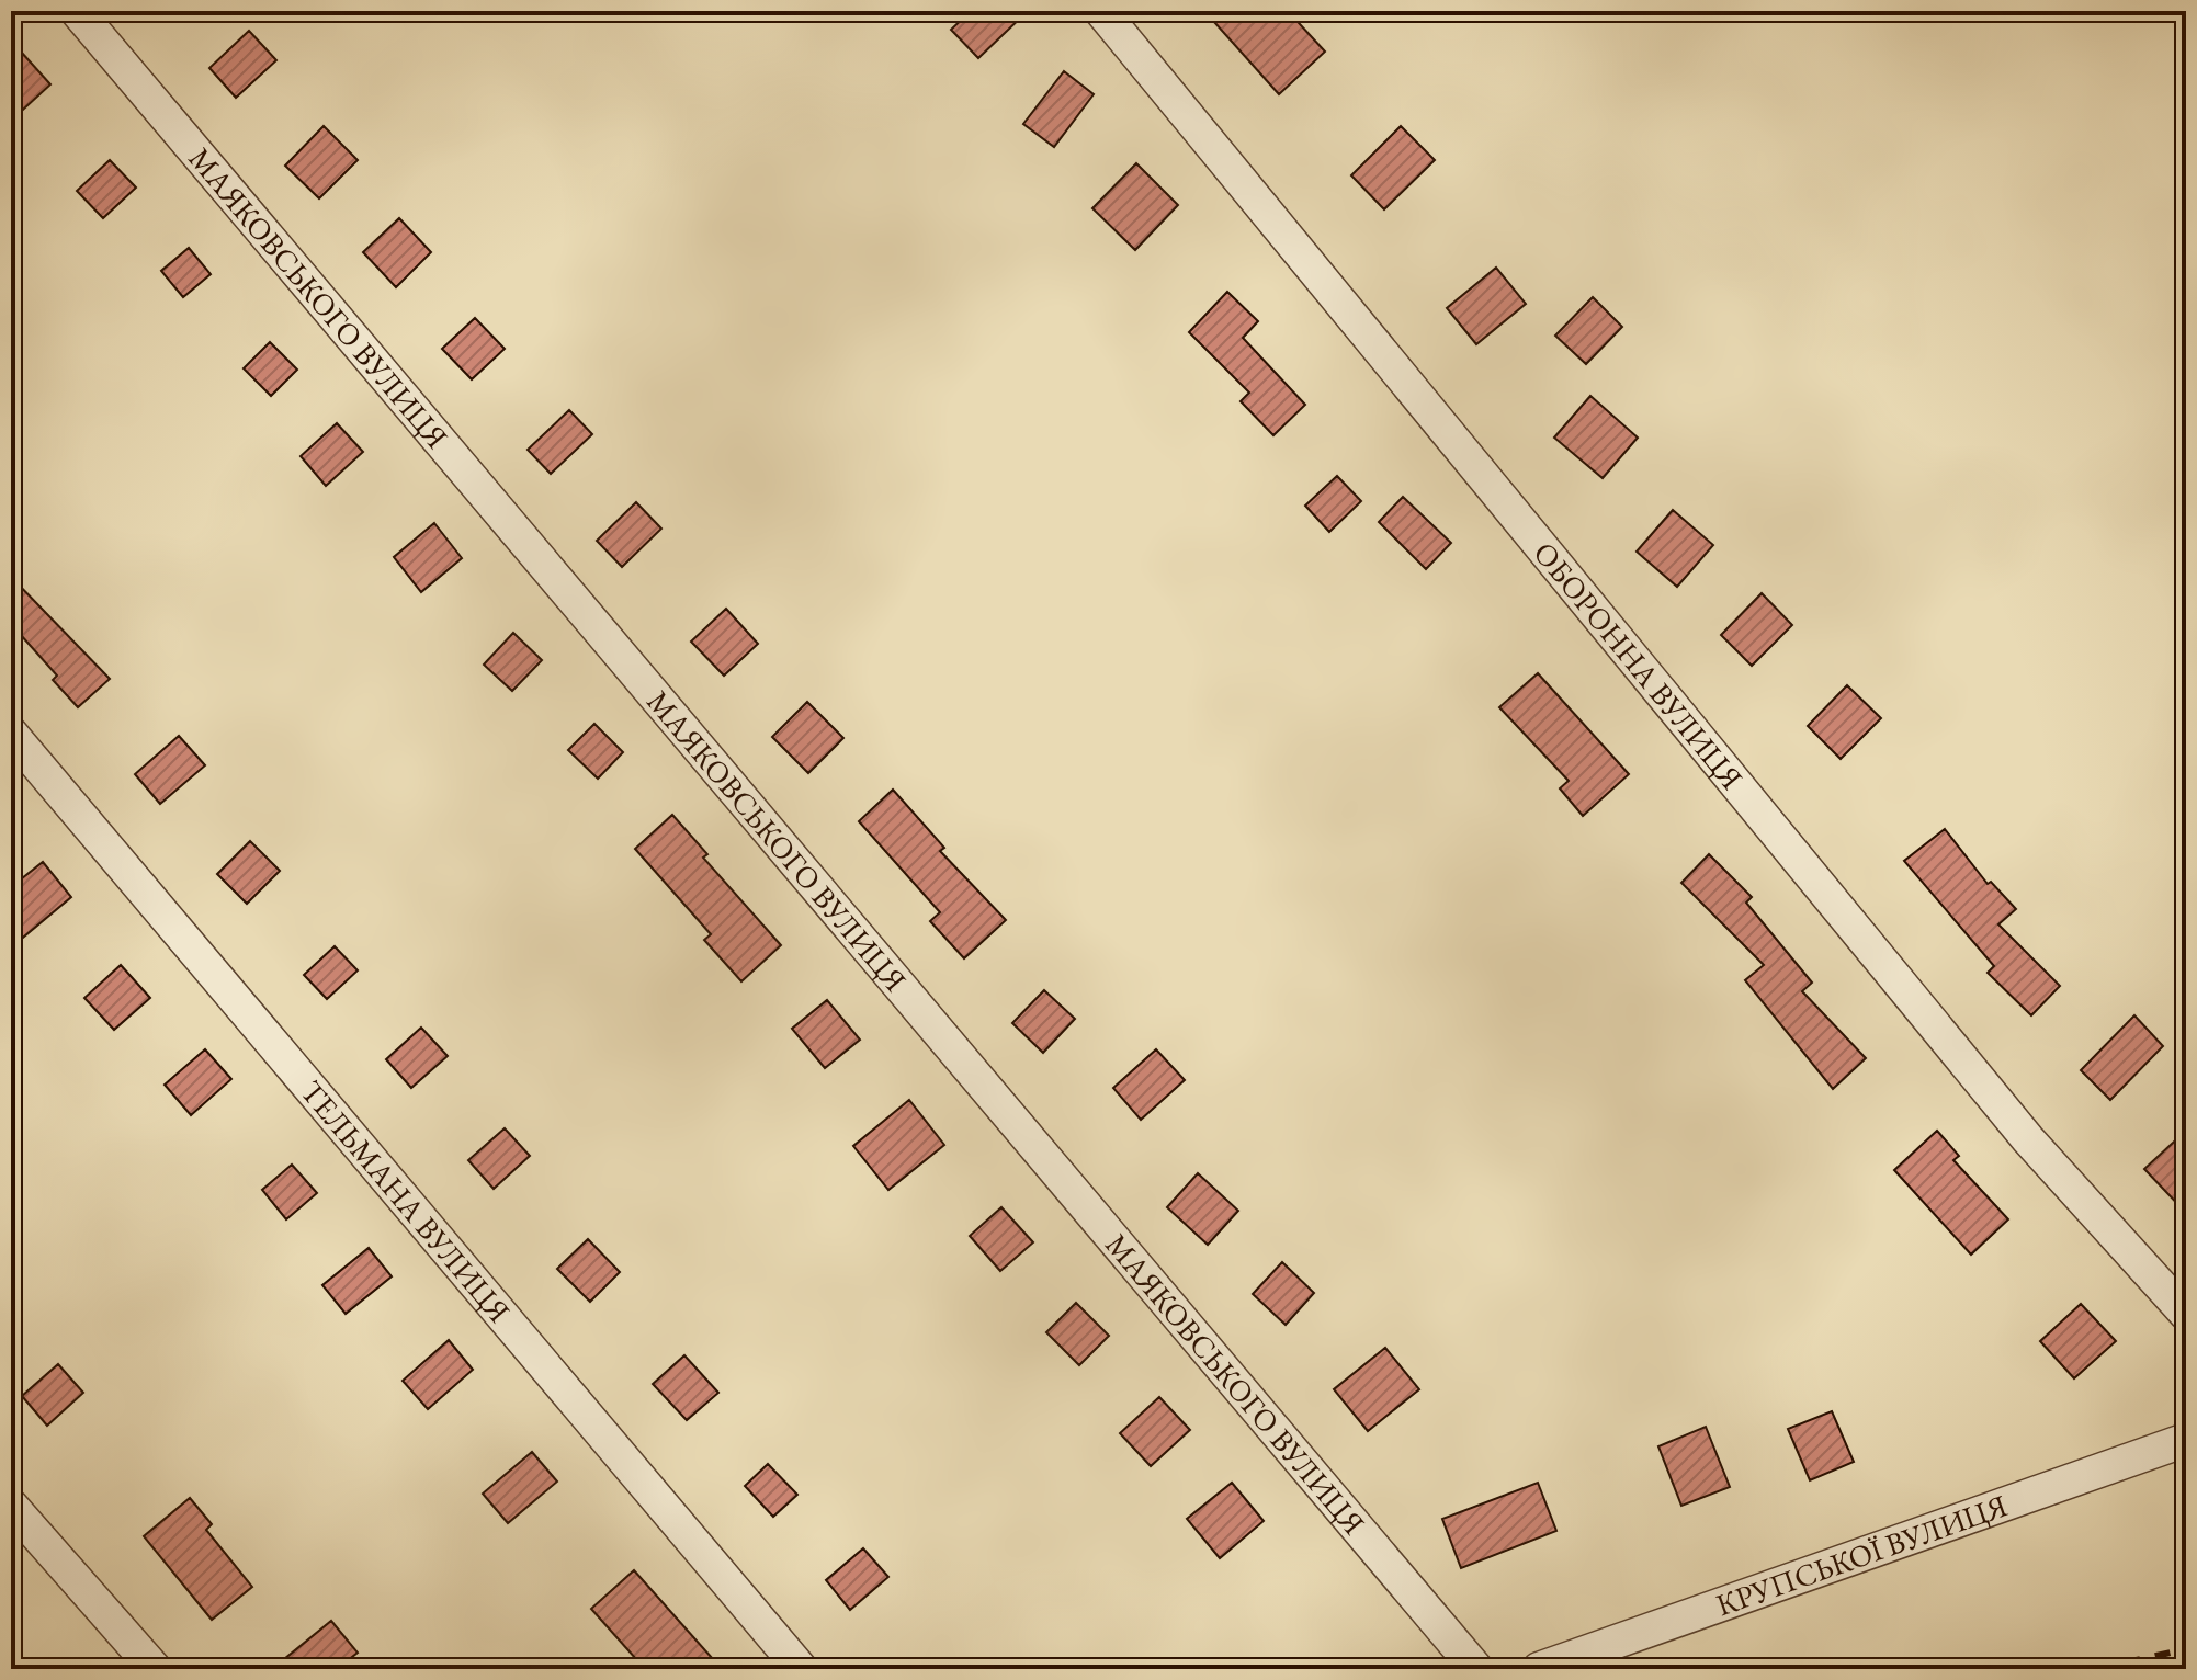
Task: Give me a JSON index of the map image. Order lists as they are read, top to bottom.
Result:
{
  "streets": {
    "street": [
      "МАЯКОВСЬКОГО ВУЛИЦЯ",
      "ОБОРОННА ВУЛИЦЯ",
      "ТЕЛЬМАНА ВУЛИЦЯ",
      "КРУПСЬКОЇ ВУЛИЦЯ"
    ]
  }
}
